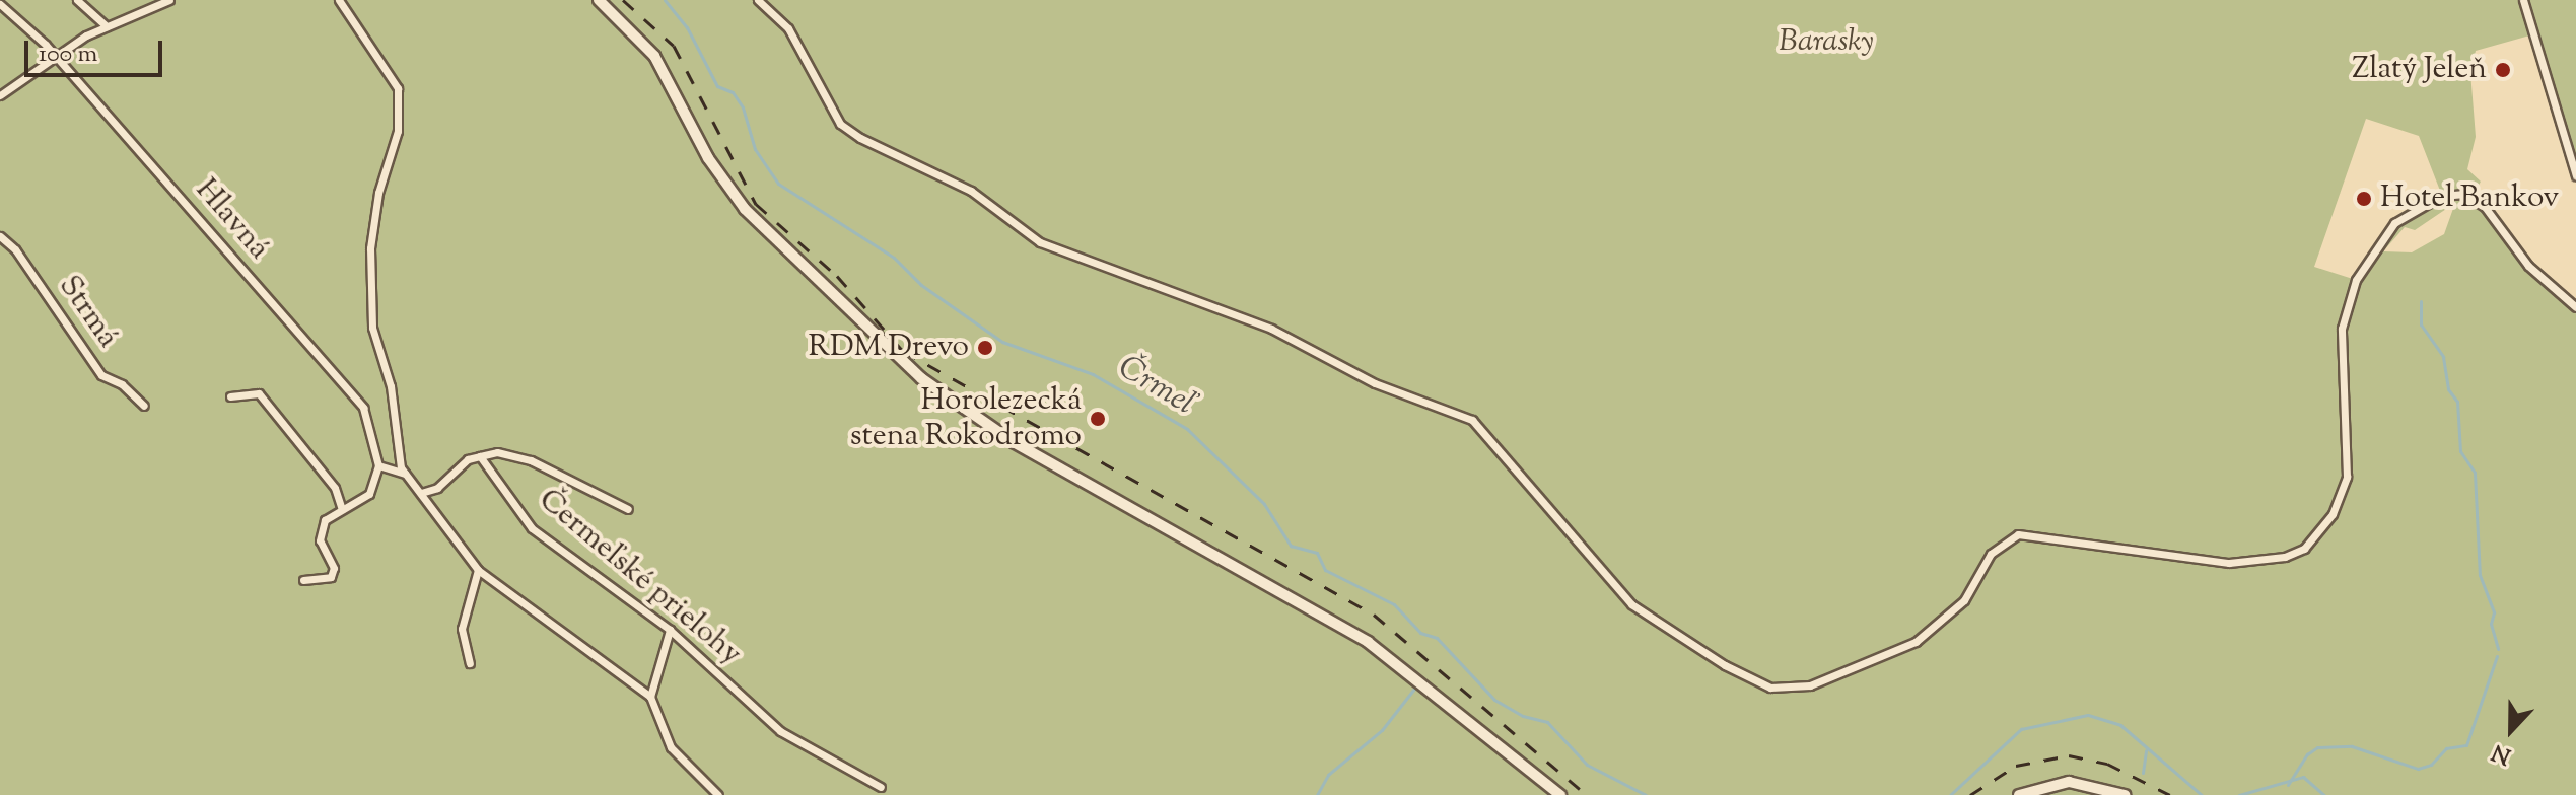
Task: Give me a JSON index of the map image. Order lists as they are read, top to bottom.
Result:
{
  "streets": {
    "street": ["Hlavná", "Strmá", "Čermeľské prielohy"]
  },
  "water": ["Črmeľ"],
  "parks": ["Barasky"],
  "places": [
    "Zlatý Jeleň",
    "Hotel Bankov",
    "RDM Drevo",
    "Horolezecká stena Rokodromo"
  ],
  "scale_bar": "100 m",
  "north": "bottom"
}
